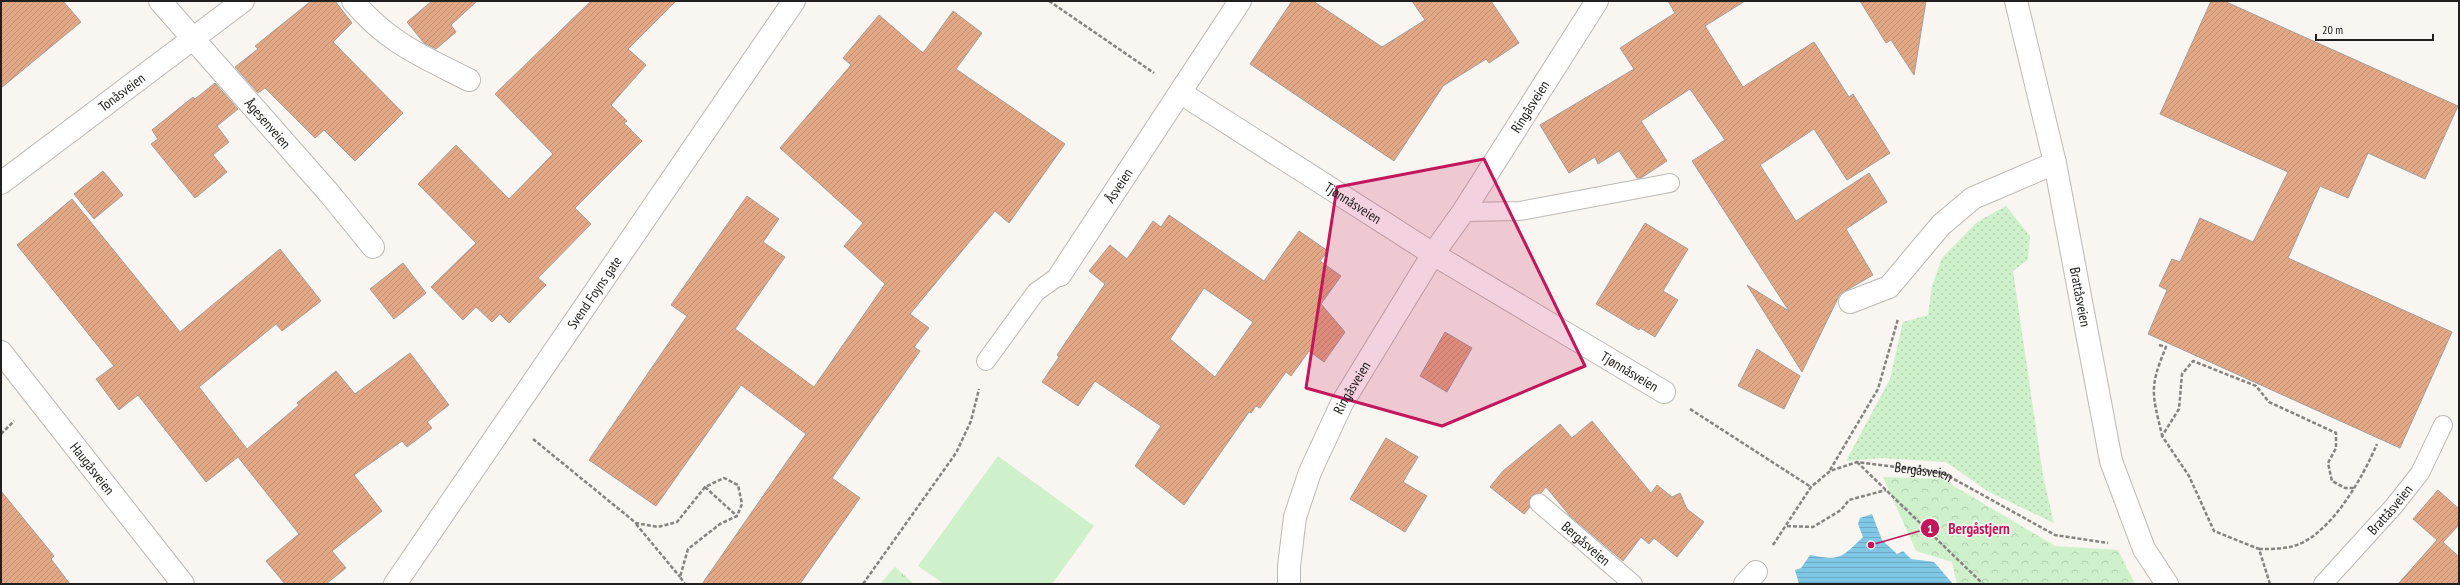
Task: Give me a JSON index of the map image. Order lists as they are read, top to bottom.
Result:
{
  "streets": {
    "street": [
      "Tonåsveien",
      "Ringåsveien",
      "Ågesenveien",
      "Åsveien",
      "Tjønnåsveien",
      "Svend Foyns gate",
      "Brattåsveien",
      "Haugåsveien"
    ],
    "lane": ["Bergåsveien"]
  },
  "crossings": [
    ["Tonåsveien", "Ågesenveien"],
    ["Ringåsveien", "Tjønnåsveien"],
    ["Åsveien", "Tjønnåsveien"],
    ["Brattåsveien", "Bergåsveien"]
  ],
  "places": ["Bergåstjern"],
  "scale_bar": "20 m"
}
